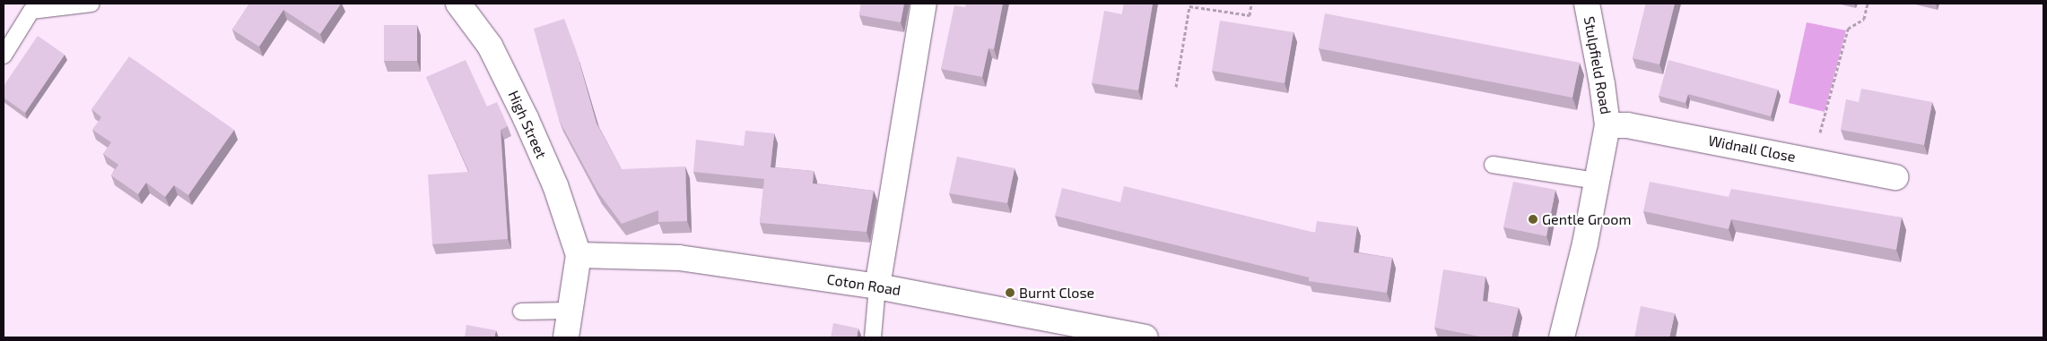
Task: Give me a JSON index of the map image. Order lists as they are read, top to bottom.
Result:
{
  "streets": {
    "street": [
      "Stulpfield Road",
      "High Street",
      "Widnall Close",
      "Coton Road"
    ]
  },
  "crossings": [
    ["Stulpfield Road", "Widnall Close"],
    ["High Street", "Coton Road"]
  ],
  "places": ["Gentle Groom", "Burnt Close"]
}
